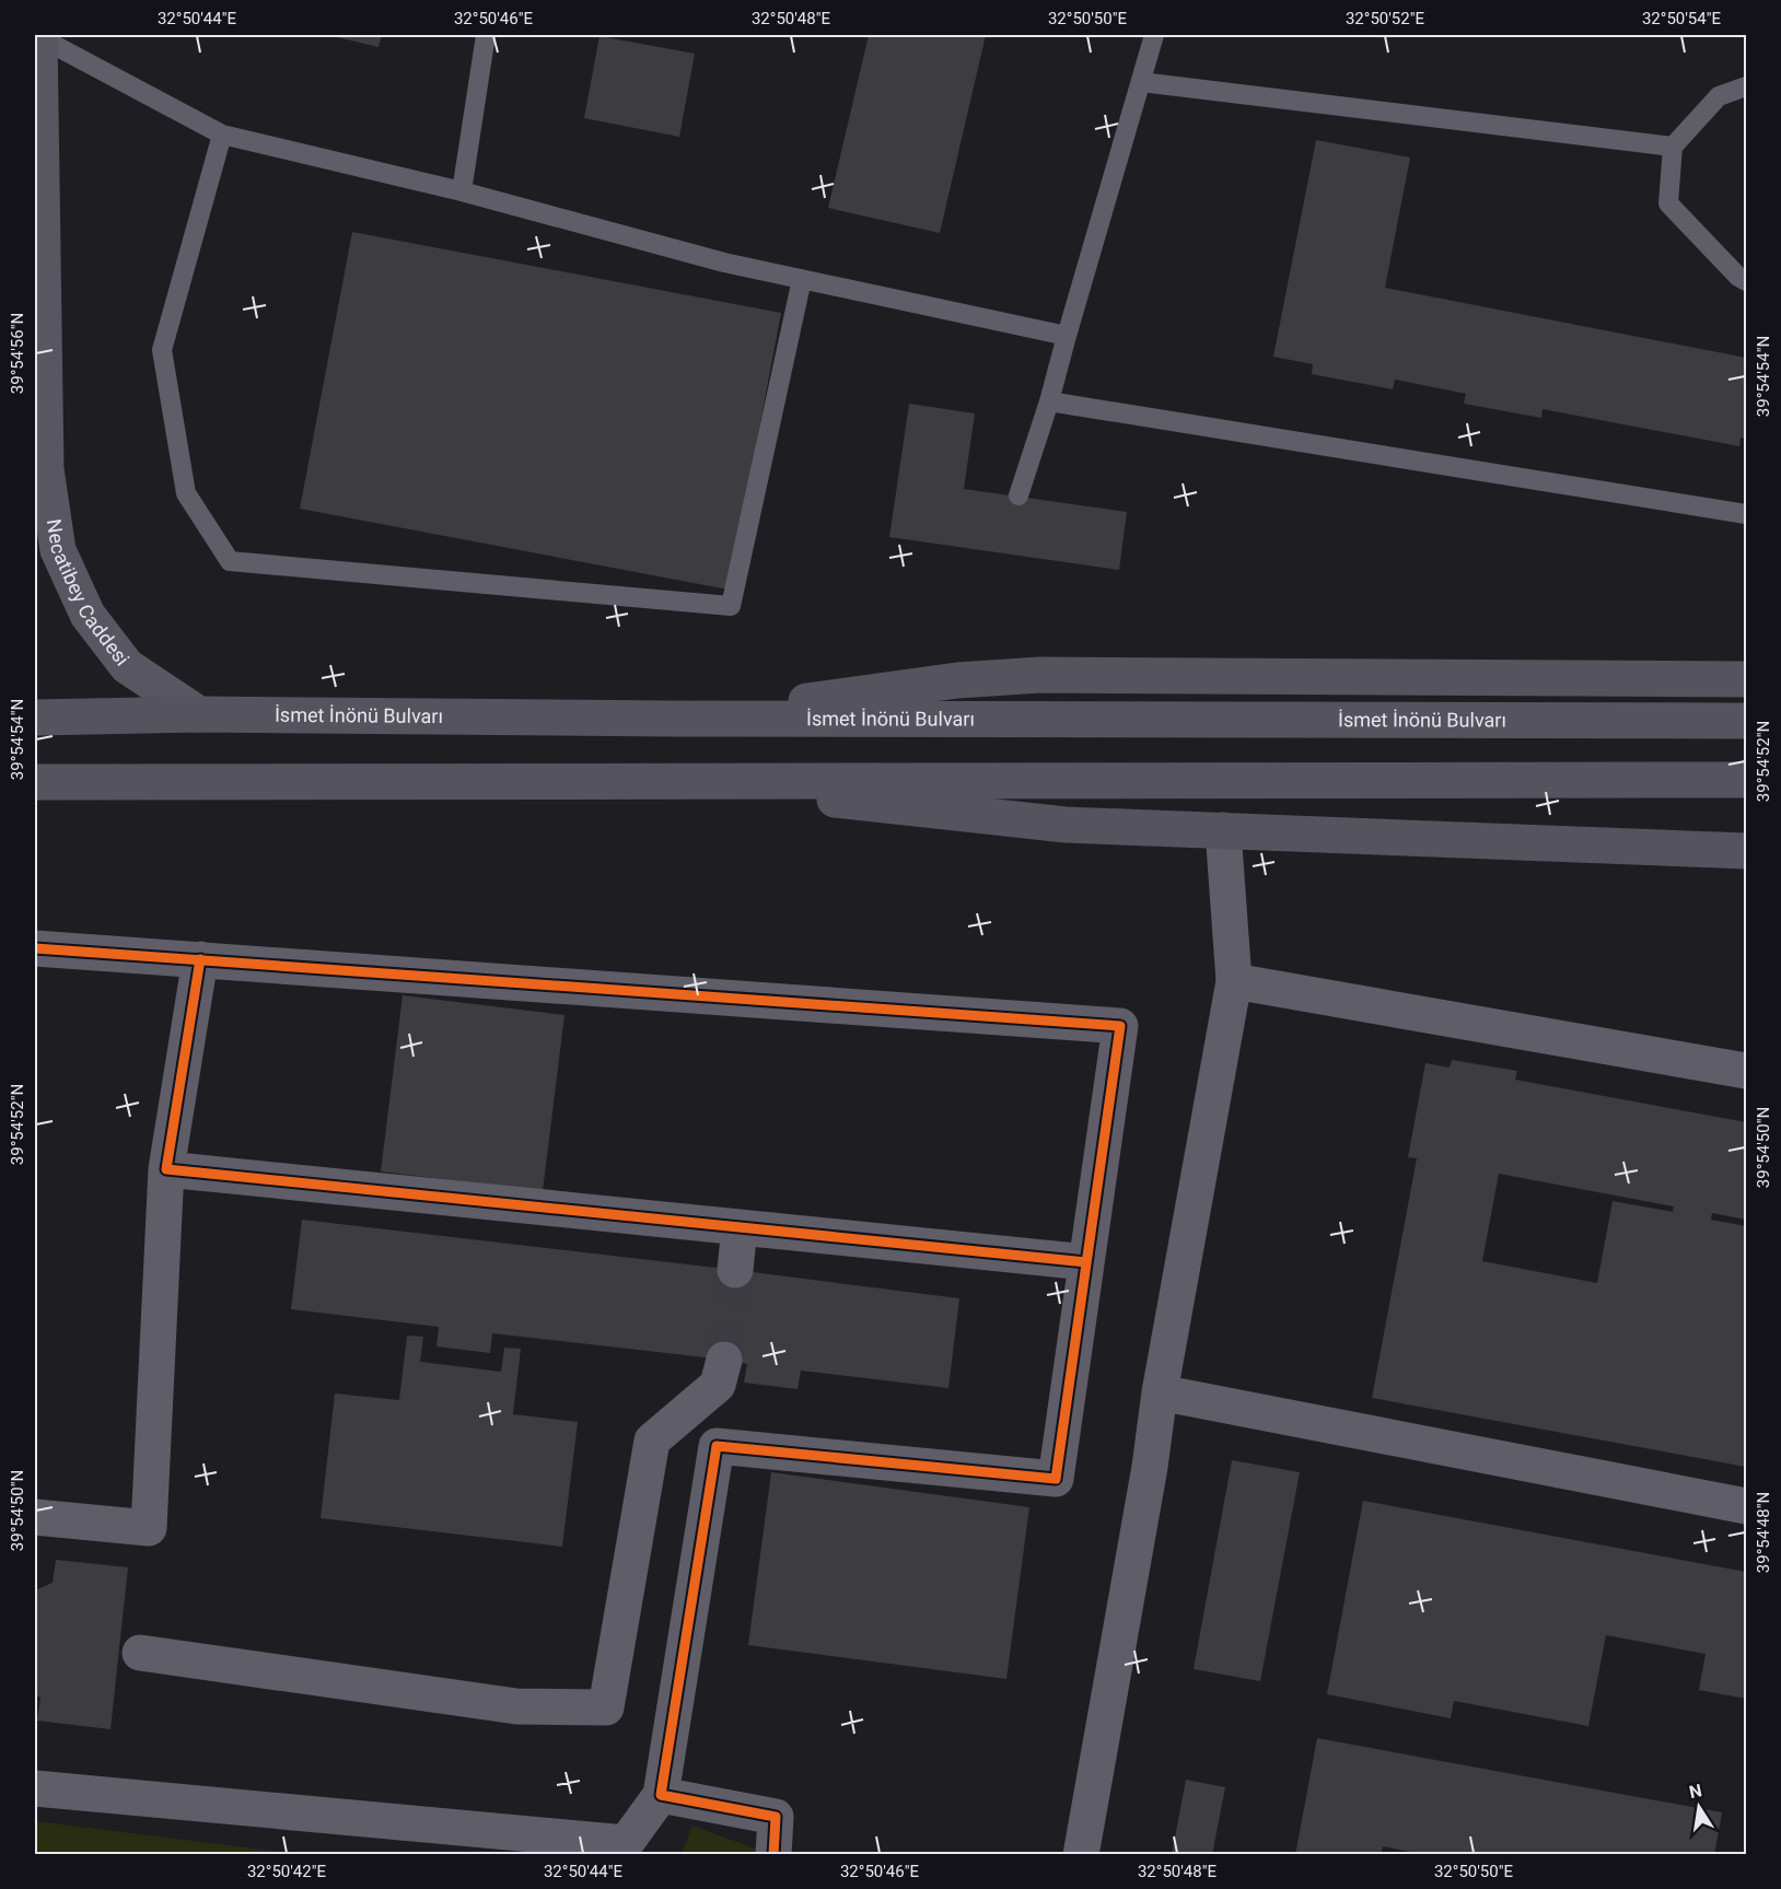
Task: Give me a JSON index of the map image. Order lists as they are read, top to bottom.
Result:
{
  "streets": {
    "main road": ["Necatibey Caddesi", "İsmet İnönü Bulvarı"]
  },
  "crossings": [
    ["Necatibey Caddesi", "İsmet İnönü Bulvarı"]
  ],
  "north": "top",
  "coordinates": [
    "32°50'44\"E",
    "32°50'46\"E",
    "32°50'48\"E",
    "32°50'50\"E",
    "32°50'52\"E",
    "32°50'54\"E",
    "39°54'56\"N",
    "39°54'54\"N",
    "39°54'52\"N",
    "39°54'50\"N",
    "39°54'48\"N",
    "32°50'42\"E"
  ]
}
